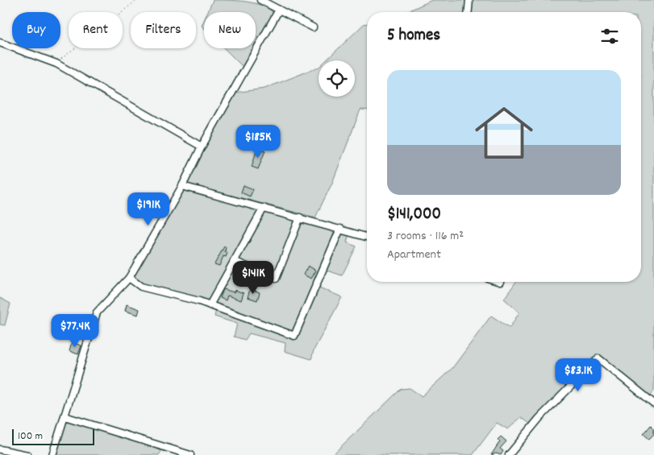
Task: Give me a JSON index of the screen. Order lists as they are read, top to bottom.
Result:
{
  "scale_bar": "100 m",
  "page": {
    "chip": [
      "Buy",
      "Rent",
      "Filters",
      "New"
    ],
    "heading": "5 homes",
    "list": [
      {
        "name": "$141,000",
        "note": "3 rooms · 116 m² · Apartment"
      }
    ],
    "price": [
      "$185K",
      "$191K",
      "$141K",
      "$77.4K",
      "$83.1K"
    ],
    "scale": "100 m"
  }
}
